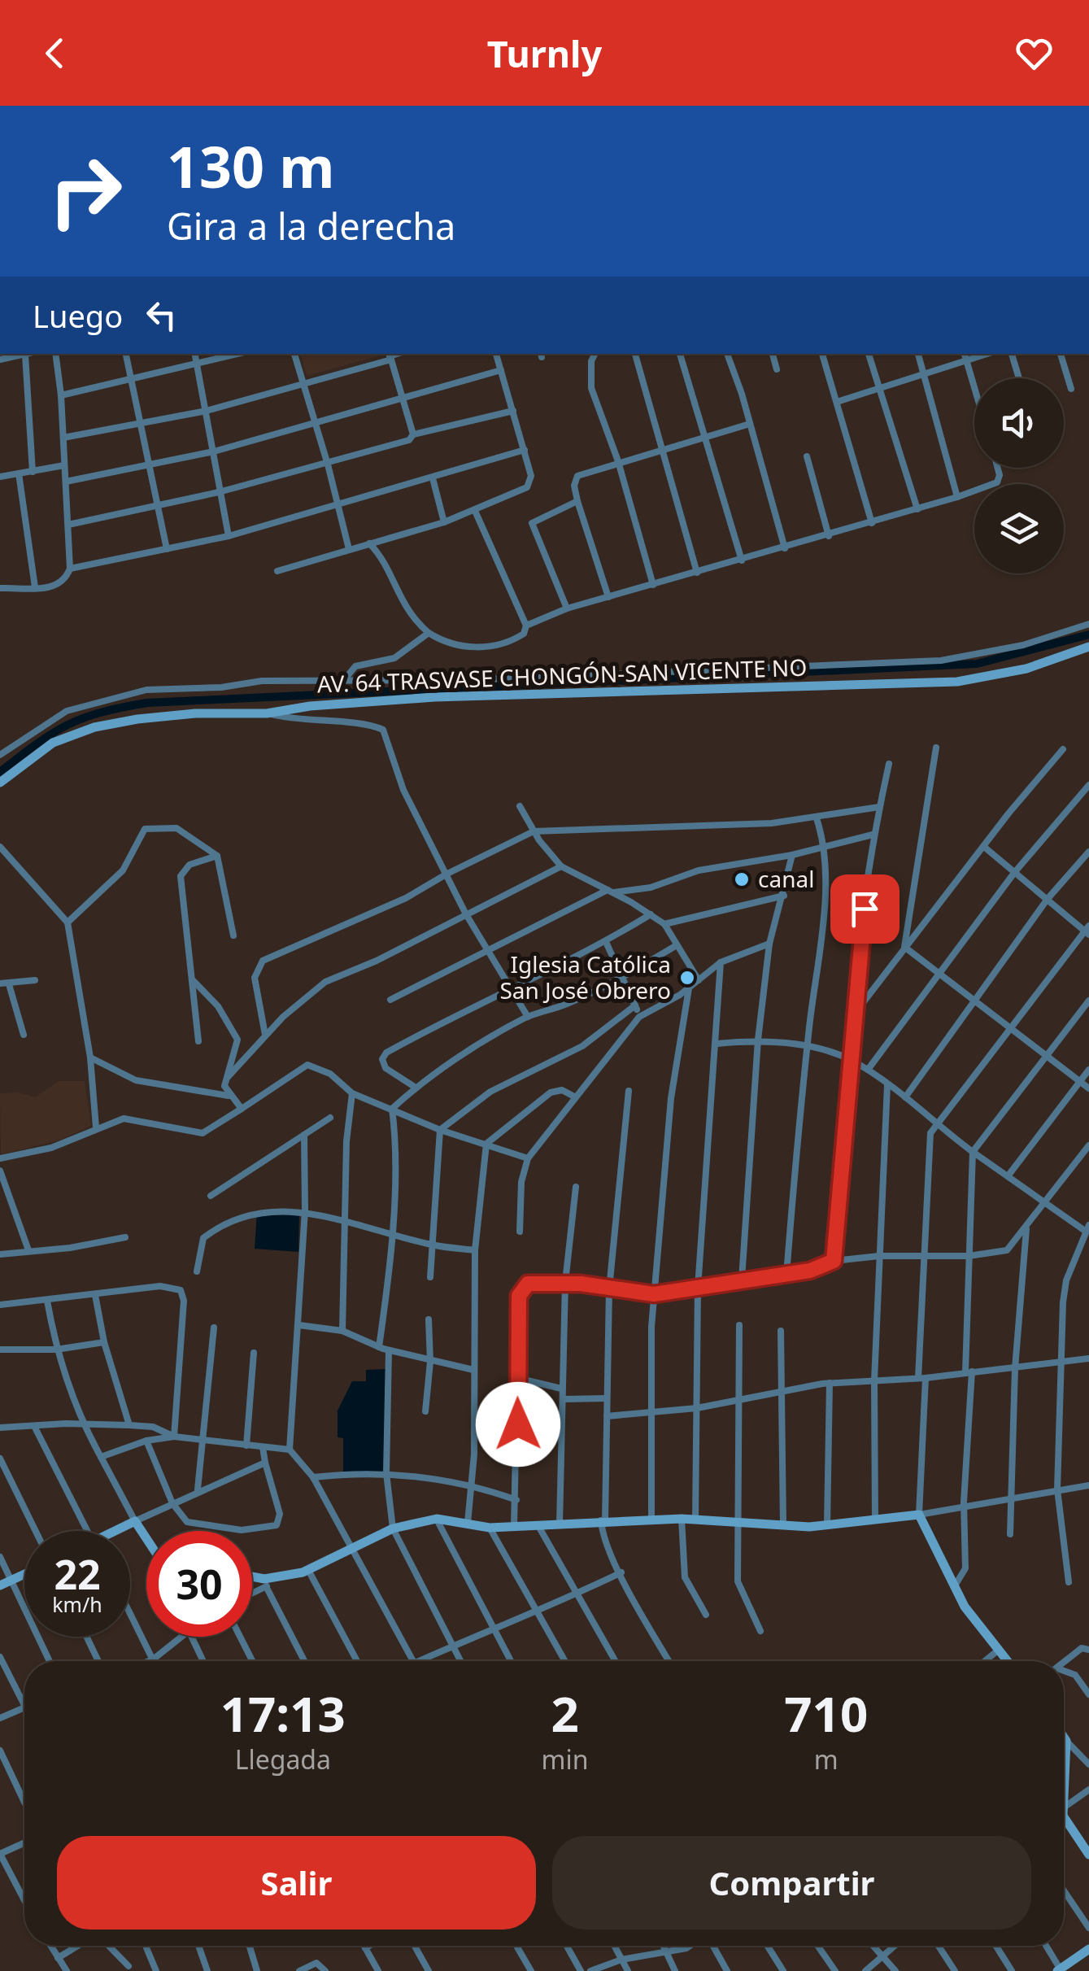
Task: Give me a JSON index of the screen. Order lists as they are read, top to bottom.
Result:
{
  "streets": {
    "street": ["AV. 64 TRASVASE CHONGÓN-SAN VICENTE NO"]
  },
  "places": ["canal", "Iglesia Católica San José Obrero"],
  "page": {
    "header": "Turnly",
    "turn": ["130 m", "Gira a la derecha"],
    "then": "Luego",
    "speed": "22 km/h",
    "limit": "30",
    "eta": [
      "17:13",
      "Llegada",
      "2",
      "min",
      "710",
      "m"
    ],
    "buttons": ["Salir", "Compartir"]
  }
}
